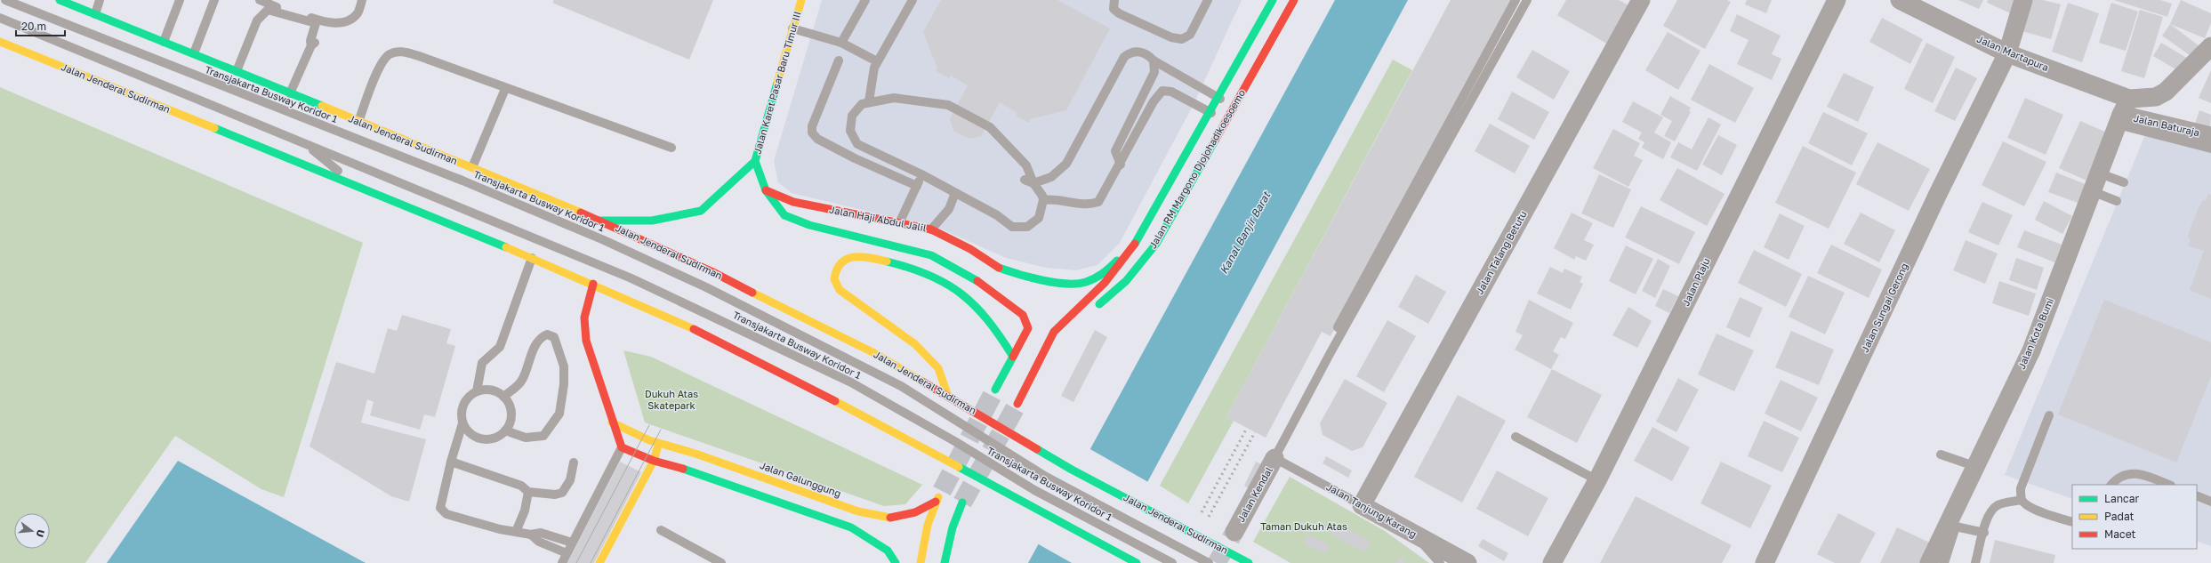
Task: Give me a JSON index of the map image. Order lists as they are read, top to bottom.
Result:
{
  "streets": {
    "main road": [
      "Jalan Karet Pasar Baru Timur III",
      "Jalan Jenderal Sudirman",
      "Jalan RM Margono Djojohadikoesoemo",
      "Jalan Haji Abdul Jalil",
      "Jalan Galunggung"
    ],
    "street": [
      "Jalan Martapura",
      "Jalan Baturaja",
      "Jalan Talang Betutu",
      "Jalan Plaju",
      "Jalan Sungai Gerong",
      "Jalan Kota Bumi",
      "Jalan Kendal",
      "Jalan Tanjung Karang"
    ],
    "lane": ["Transjakarta Busway Koridor 1"]
  },
  "crossings": [
    ["Jalan Martapura", "Jalan Baturaja"],
    ["Jalan Martapura", "Jalan Sungai Gerong"],
    ["Jalan Martapura", "Jalan Kota Bumi"],
    ["Jalan Karet Pasar Baru Timur III", "Jalan Jenderal Sudirman"],
    ["Jalan Karet Pasar Baru Timur III", "Jalan Haji Abdul Jalil"],
    ["Jalan Baturaja", "Jalan Kota Bumi"],
    ["Jalan RM Margono Djojohadikoesoemo", "Jalan Haji Abdul Jalil"],
    ["Jalan Talang Betutu", "Jalan Tanjung Karang"],
    ["Jalan Kendal", "Jalan Tanjung Karang"]
  ],
  "water": ["Kanal Banjir Barat"],
  "parks": ["Dukuh Atas Skatepark", "Taman Dukuh Atas"],
  "legend": ["Lancar", "Padat", "Macet"],
  "scale_bar": "20 m",
  "north": "right"
}
